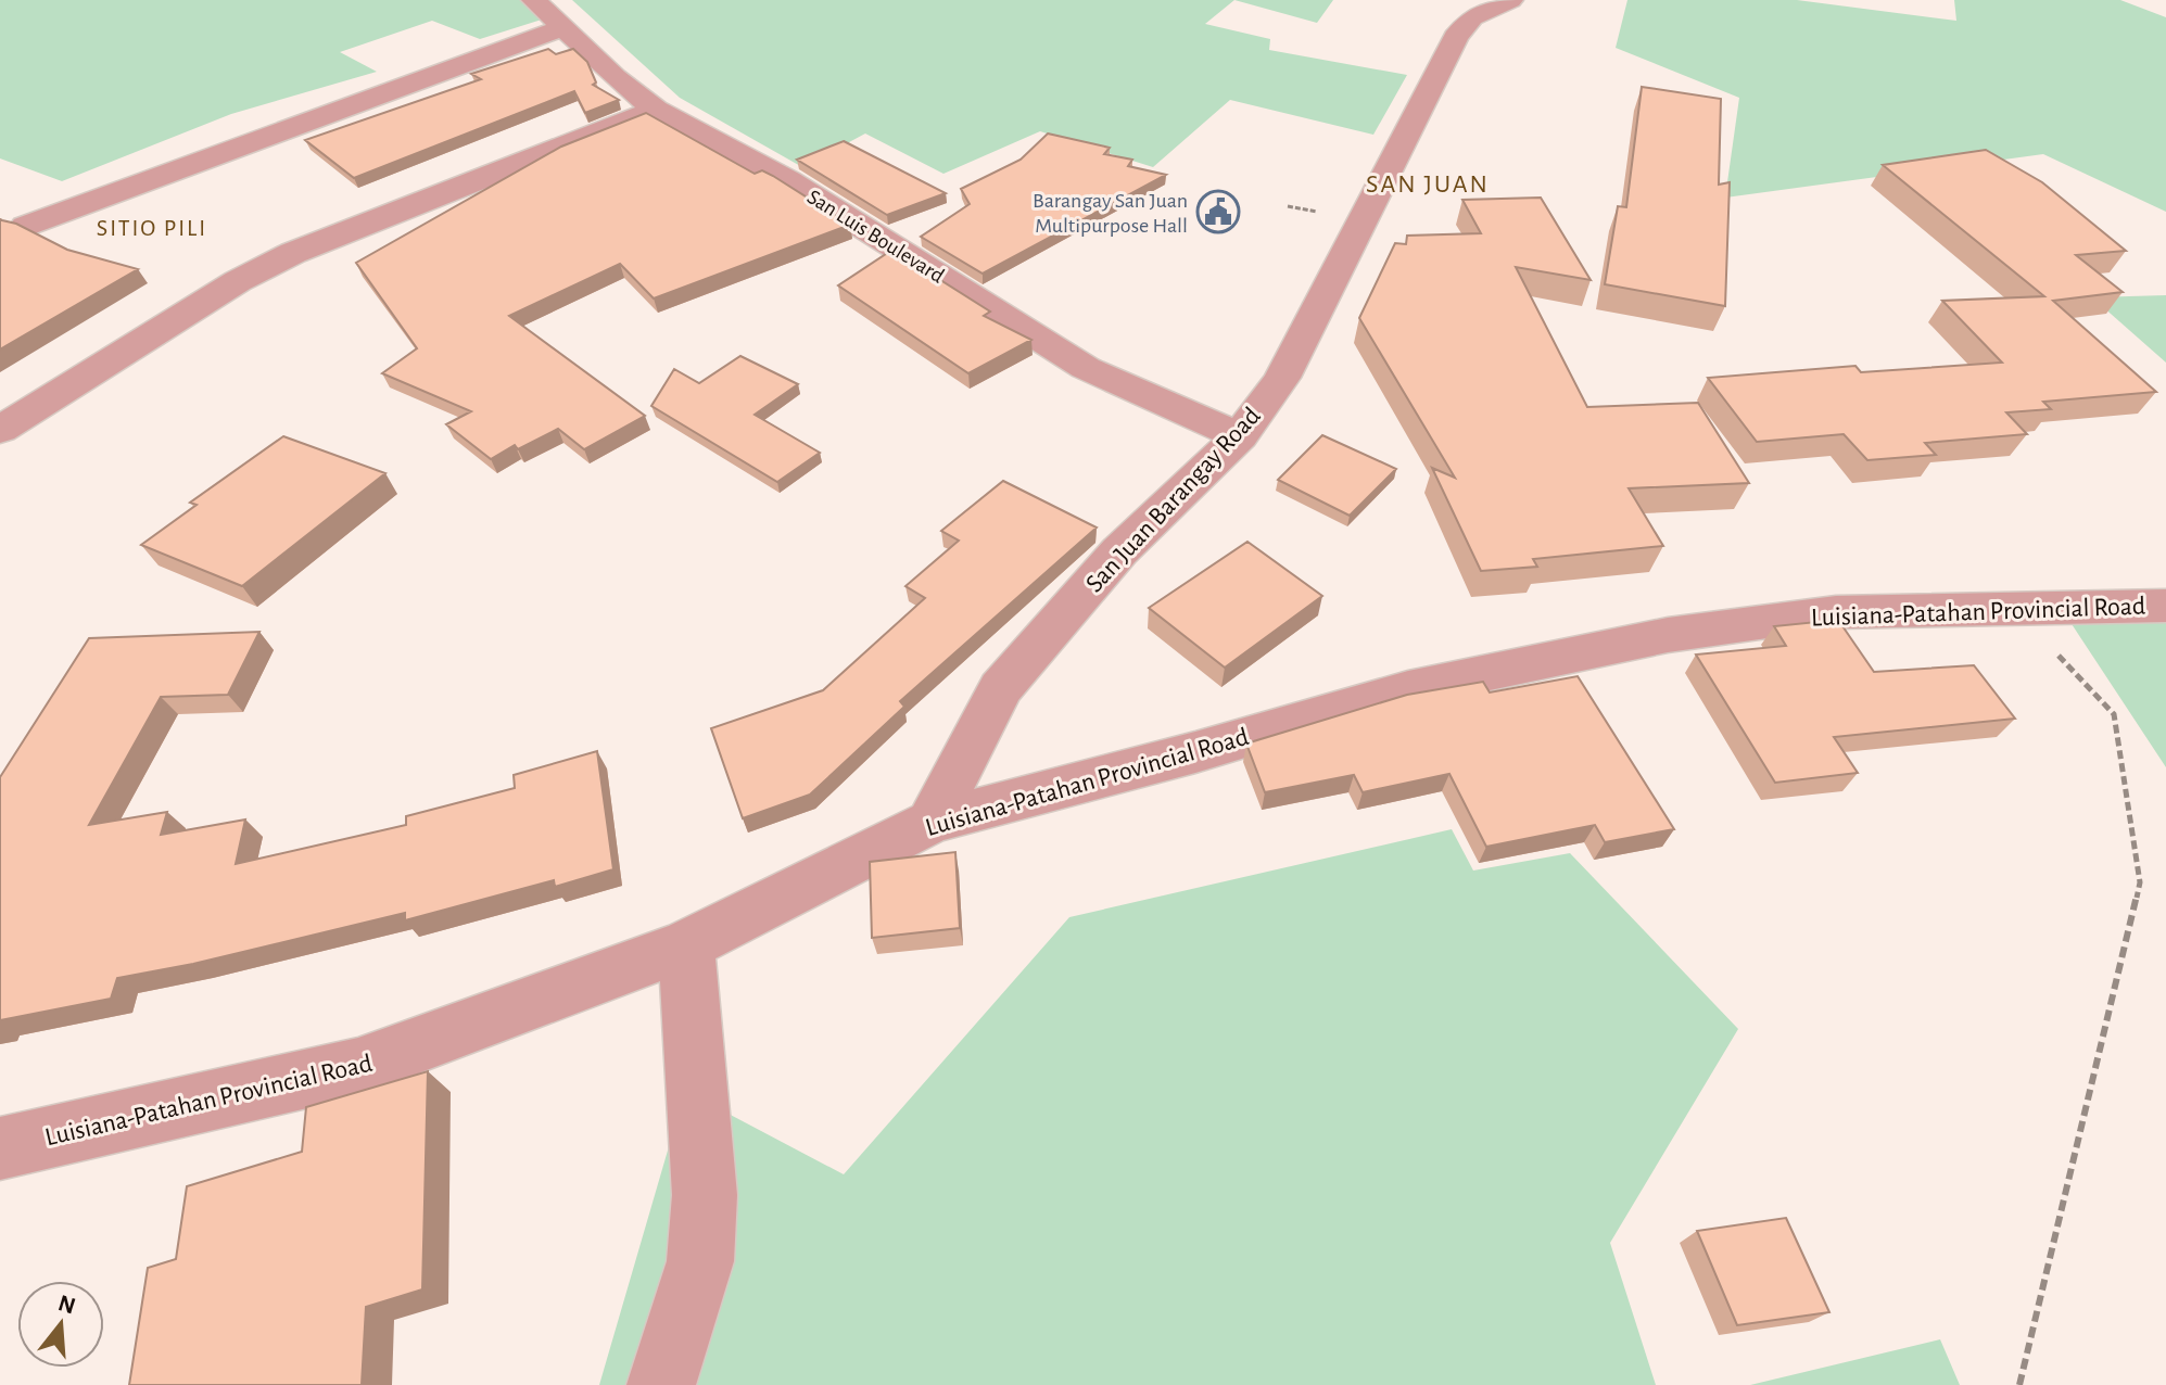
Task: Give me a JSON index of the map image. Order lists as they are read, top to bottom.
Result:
{
  "streets": {
    "street": ["San Luis Boulevard", "San Juan Barangay Road", "Luisiana-Patahan Provincial Road"]
  },
  "crossings": [
    ["San Luis Boulevard", "San Juan Barangay Road"],
    ["San Juan Barangay Road", "Luisiana-Patahan Provincial Road"]
  ],
  "districts": ["SAN JUAN", "SITIO PILI"],
  "places": {
    "public building": ["Barangay San Juan Multipurpose Hall"]
  },
  "north": "top"
}
